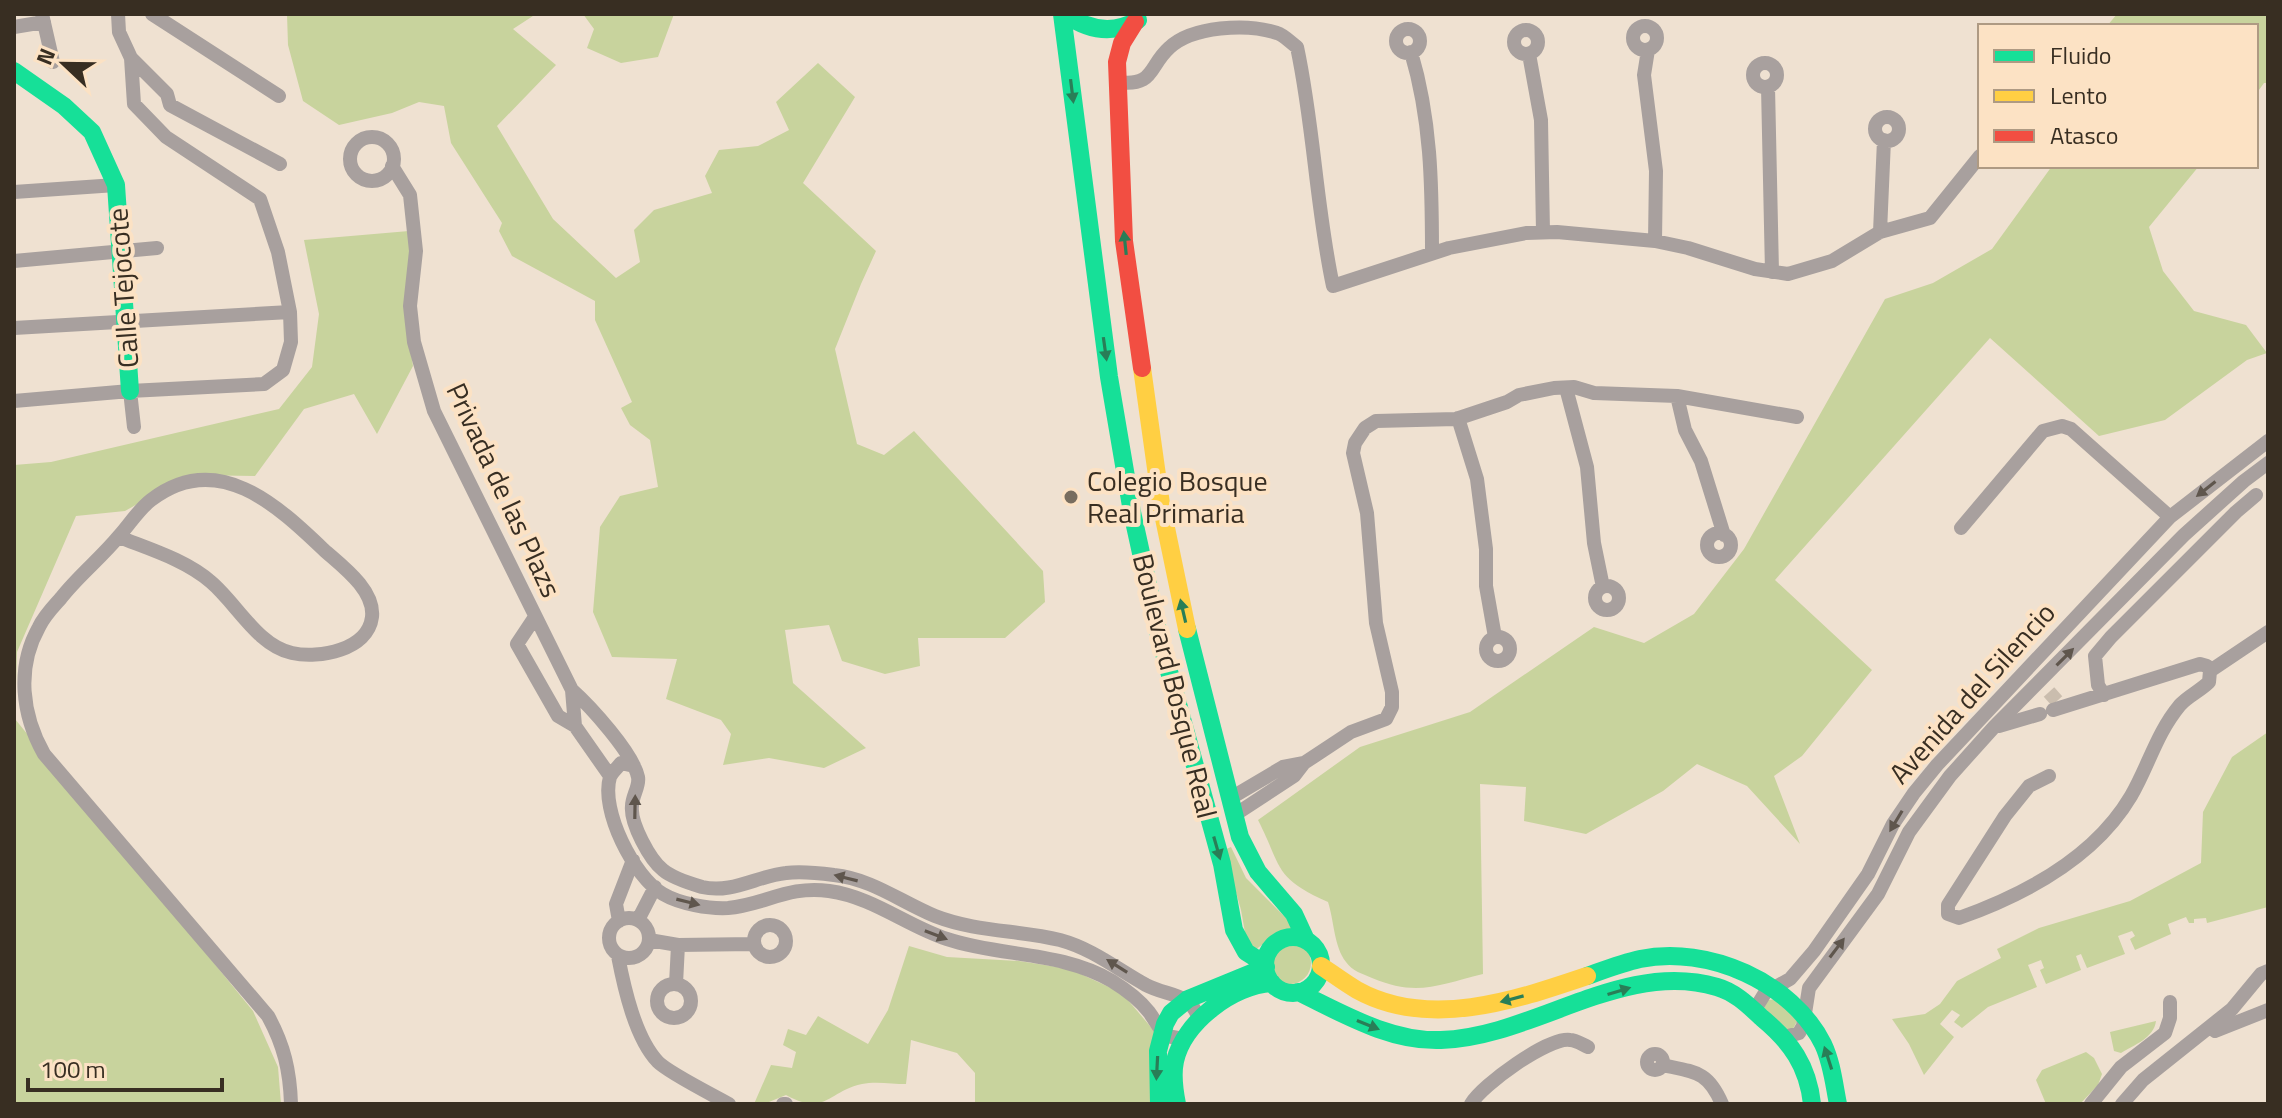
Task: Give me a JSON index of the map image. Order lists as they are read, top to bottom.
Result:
{
  "streets": {
    "street": [
      "Calle Tejocote",
      "Privada de las Plazs",
      "Boulevard Bosque Real",
      "Avenida del Silencio"
    ]
  },
  "places": ["Colegio Bosque Real Primaria"],
  "legend": ["Fluido", "Lento", "Atasco"],
  "scale_bar": "100 m",
  "north": "left"
}
